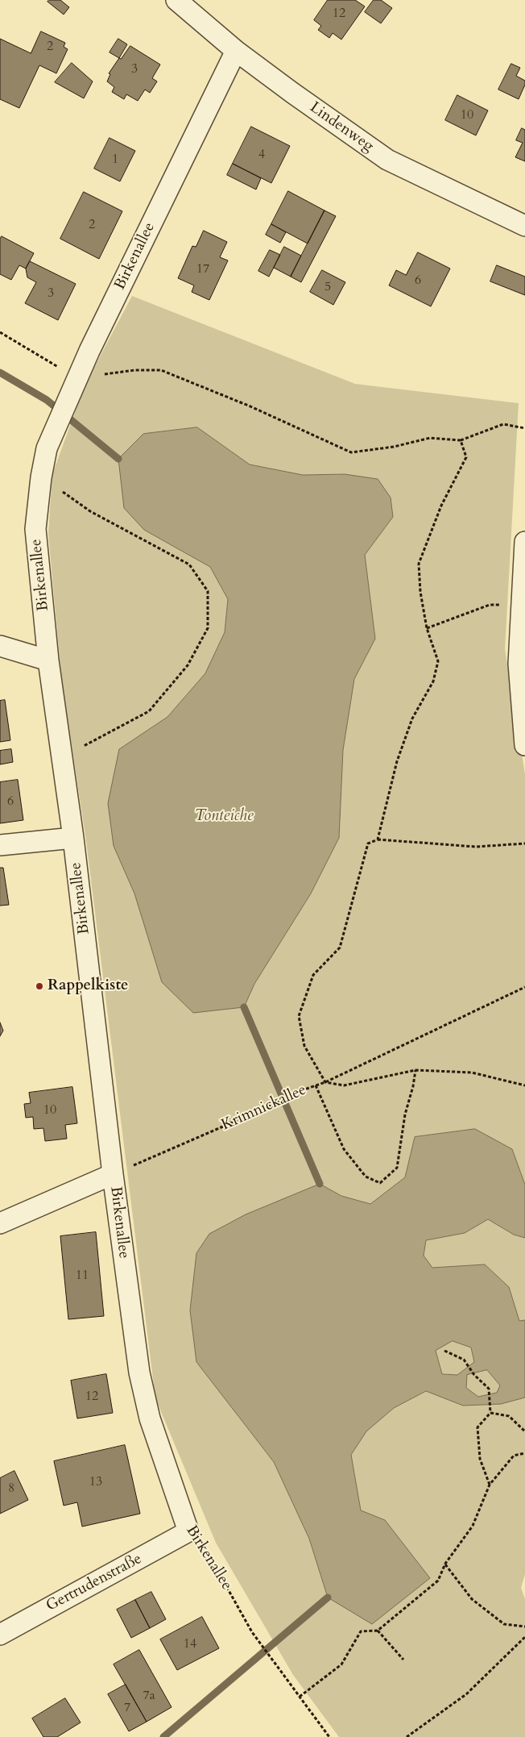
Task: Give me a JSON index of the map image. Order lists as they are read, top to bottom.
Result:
{
  "streets": {
    "street": ["Lindenweg", "Birkenallee", "Gertrudenstraße"],
    "path": ["Krimnickallee"]
  },
  "crossings": [
    ["Lindenweg", "Birkenallee"],
    ["Birkenallee", "Krimnickallee"],
    ["Birkenallee", "Gertrudenstraße"]
  ],
  "water": ["Tonteiche"],
  "places": ["Rappelkiste"],
  "house_numbers": [
    "12",
    "2",
    "3",
    "10",
    "4",
    "1",
    "2",
    "17",
    "6",
    "5",
    "3",
    "6",
    "10",
    "11",
    "12",
    "13",
    "8",
    "14",
    "7a",
    "7"
  ]
}
